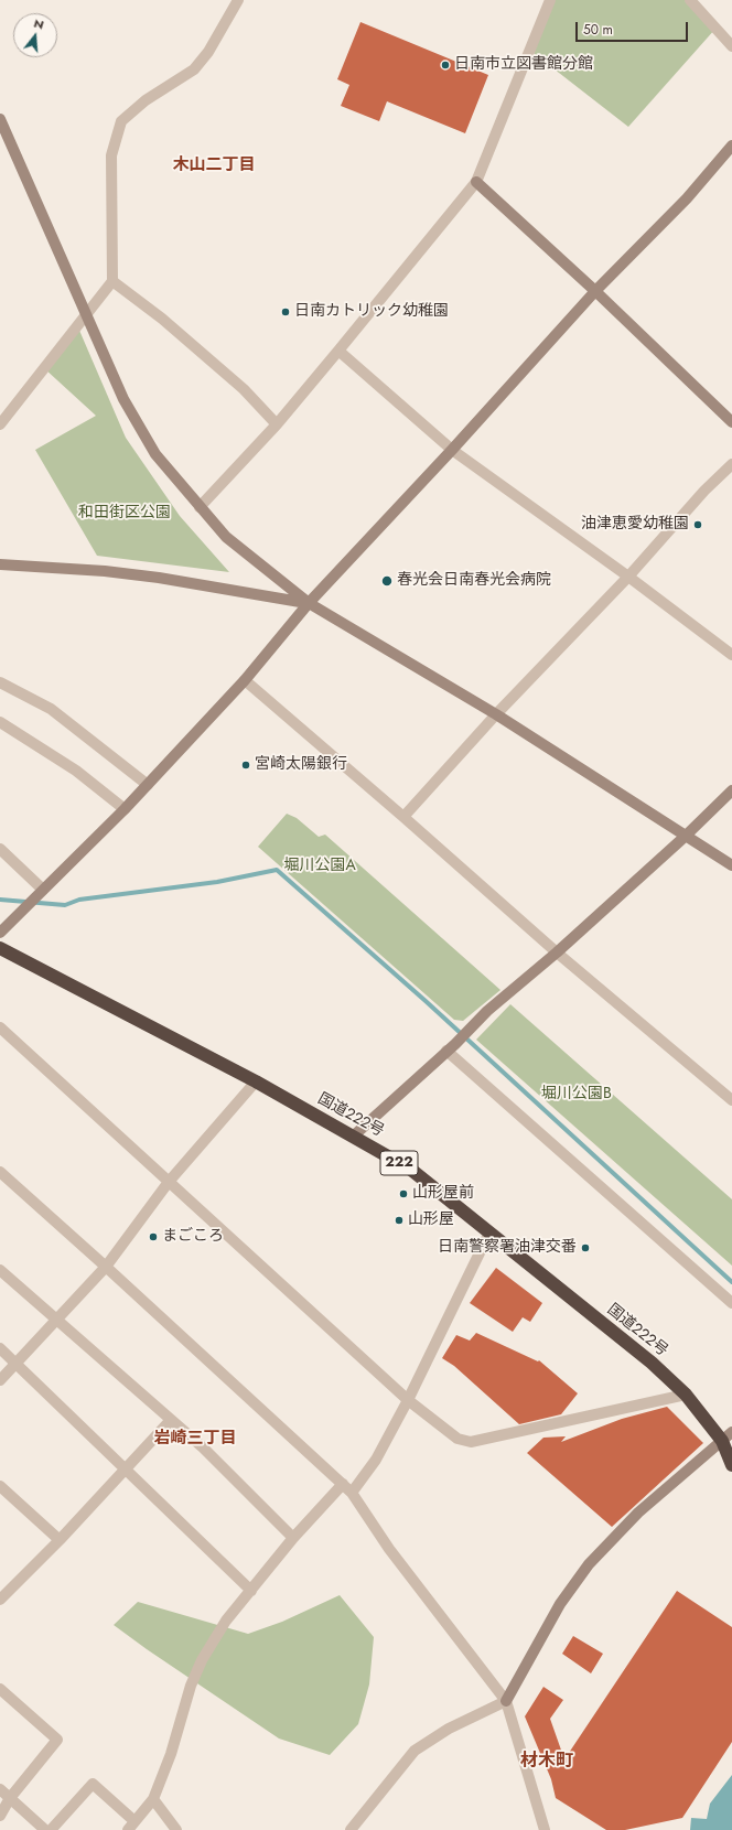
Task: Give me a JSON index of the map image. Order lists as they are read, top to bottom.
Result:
{
  "streets": {
    "highway": ["国道222号", "222"]
  },
  "districts": ["木山二丁目", "岩崎三丁目", "材木町"],
  "parks": ["和田街区公園", "堀川公園A", "堀川公園B"],
  "places": [
    "日南市立図書館分館",
    "日南カトリック幼稚園",
    "油津恵愛幼稚園",
    "春光会日南春光会病院",
    "宮崎太陽銀行",
    "山形屋前",
    "山形屋",
    "まごころ",
    "日南警察署油津交番"
  ],
  "scale_bar": "50 m",
  "north": "top"
}
